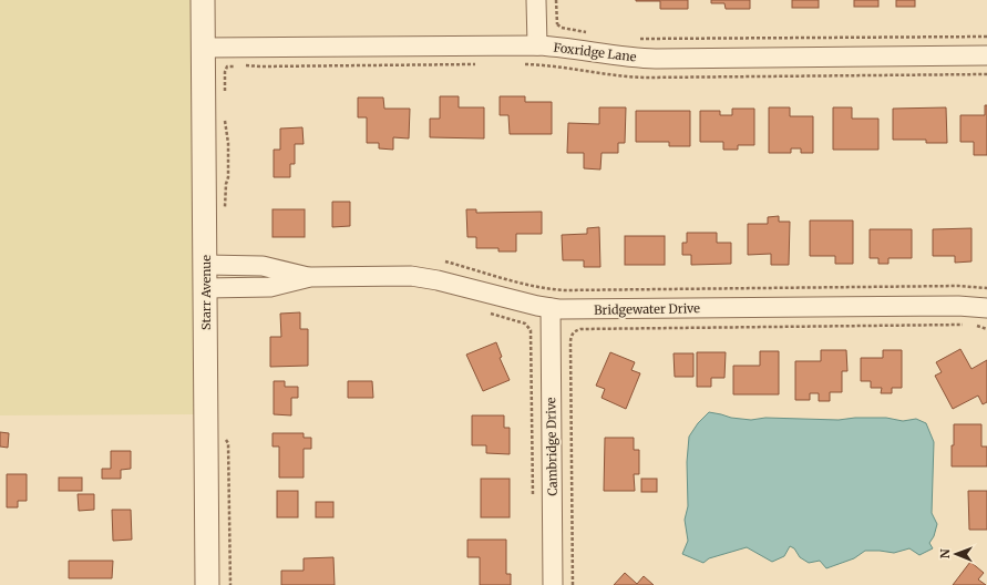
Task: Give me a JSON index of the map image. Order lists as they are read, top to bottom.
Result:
{
  "streets": {
    "street": [
      "Foxridge Lane",
      "Starr Avenue",
      "Bridgewater Drive",
      "Cambridge Drive"
    ]
  },
  "crossings": [
    ["Foxridge Lane", "Starr Avenue"],
    ["Starr Avenue", "Bridgewater Drive"],
    ["Bridgewater Drive", "Cambridge Drive"]
  ],
  "north": "left"
}
